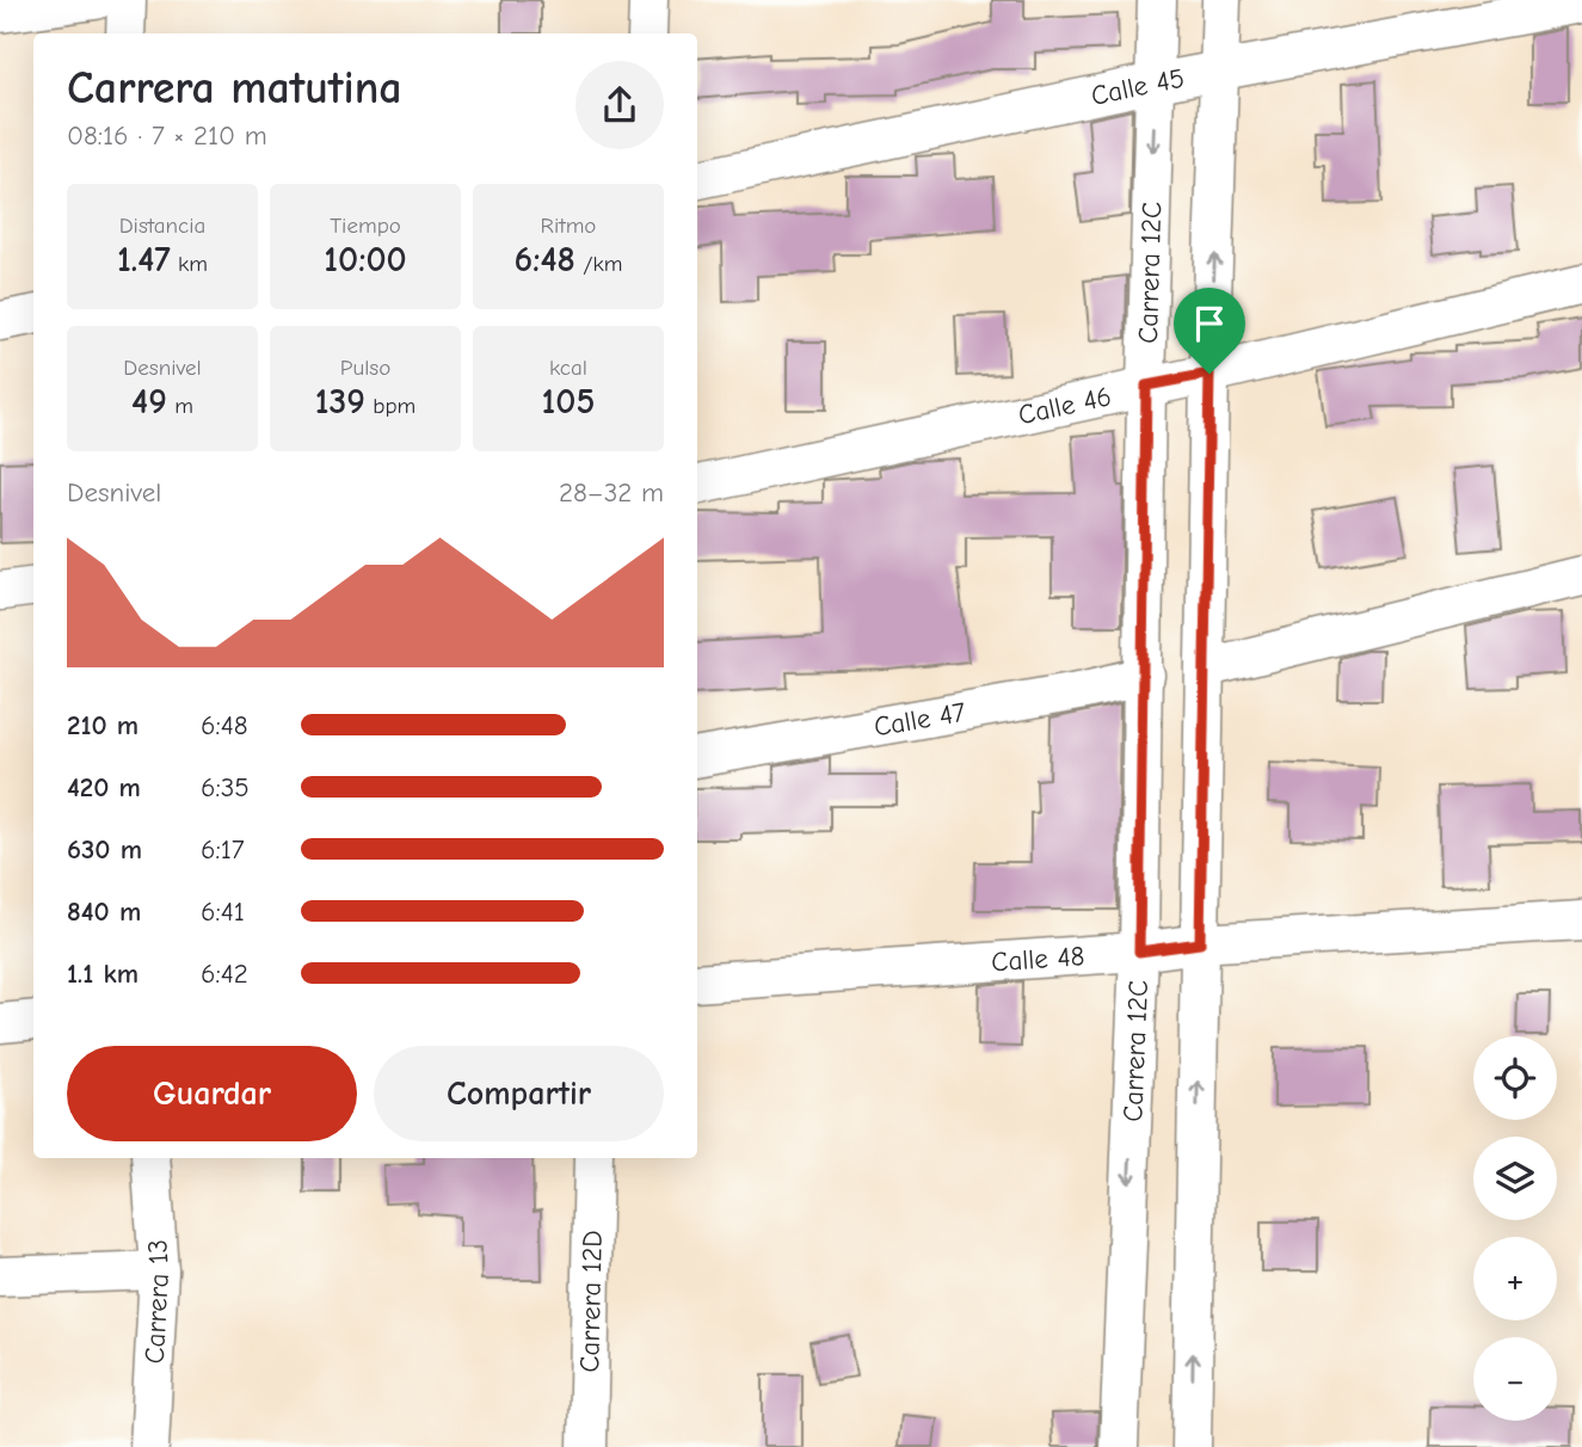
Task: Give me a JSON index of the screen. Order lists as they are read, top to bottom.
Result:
{
  "streets": {
    "street": [
      "Calle 45",
      "Carrera 12C",
      "Calle 46",
      "Calle 47",
      "Calle 48",
      "Carrera 13",
      "Carrera 12D"
    ]
  },
  "crossings": [
    ["Calle 45", "Carrera 12C"],
    ["Carrera 12C", "Calle 46"],
    ["Carrera 12C", "Calle 47"],
    ["Carrera 12C", "Calle 48"]
  ],
  "page": {
    "heading": ["Carrera matutina", "08:16 · 7 × 210 m"],
    "stats": [
      ["Distancia", "1.47 km"],
      ["Tiempo", "10:00"],
      ["Ritmo", "6:48 /km"],
      ["Desnivel", "49 m"],
      ["Pulso", "139 bpm"],
      ["kcal", "105"]
    ],
    "chart": ["Desnivel", "28–32 m"],
    "list": [
      {
        "name": "210 m",
        "note": "6:48"
      },
      {
        "name": "420 m",
        "note": "6:35"
      },
      {
        "name": "630 m",
        "note": "6:17"
      },
      {
        "name": "840 m",
        "note": "6:41"
      },
      {
        "name": "1.1 km",
        "note": "6:42"
      }
    ],
    "buttons": ["Guardar", "Compartir"],
    "map_buttons": ["+", "−"]
  }
}
